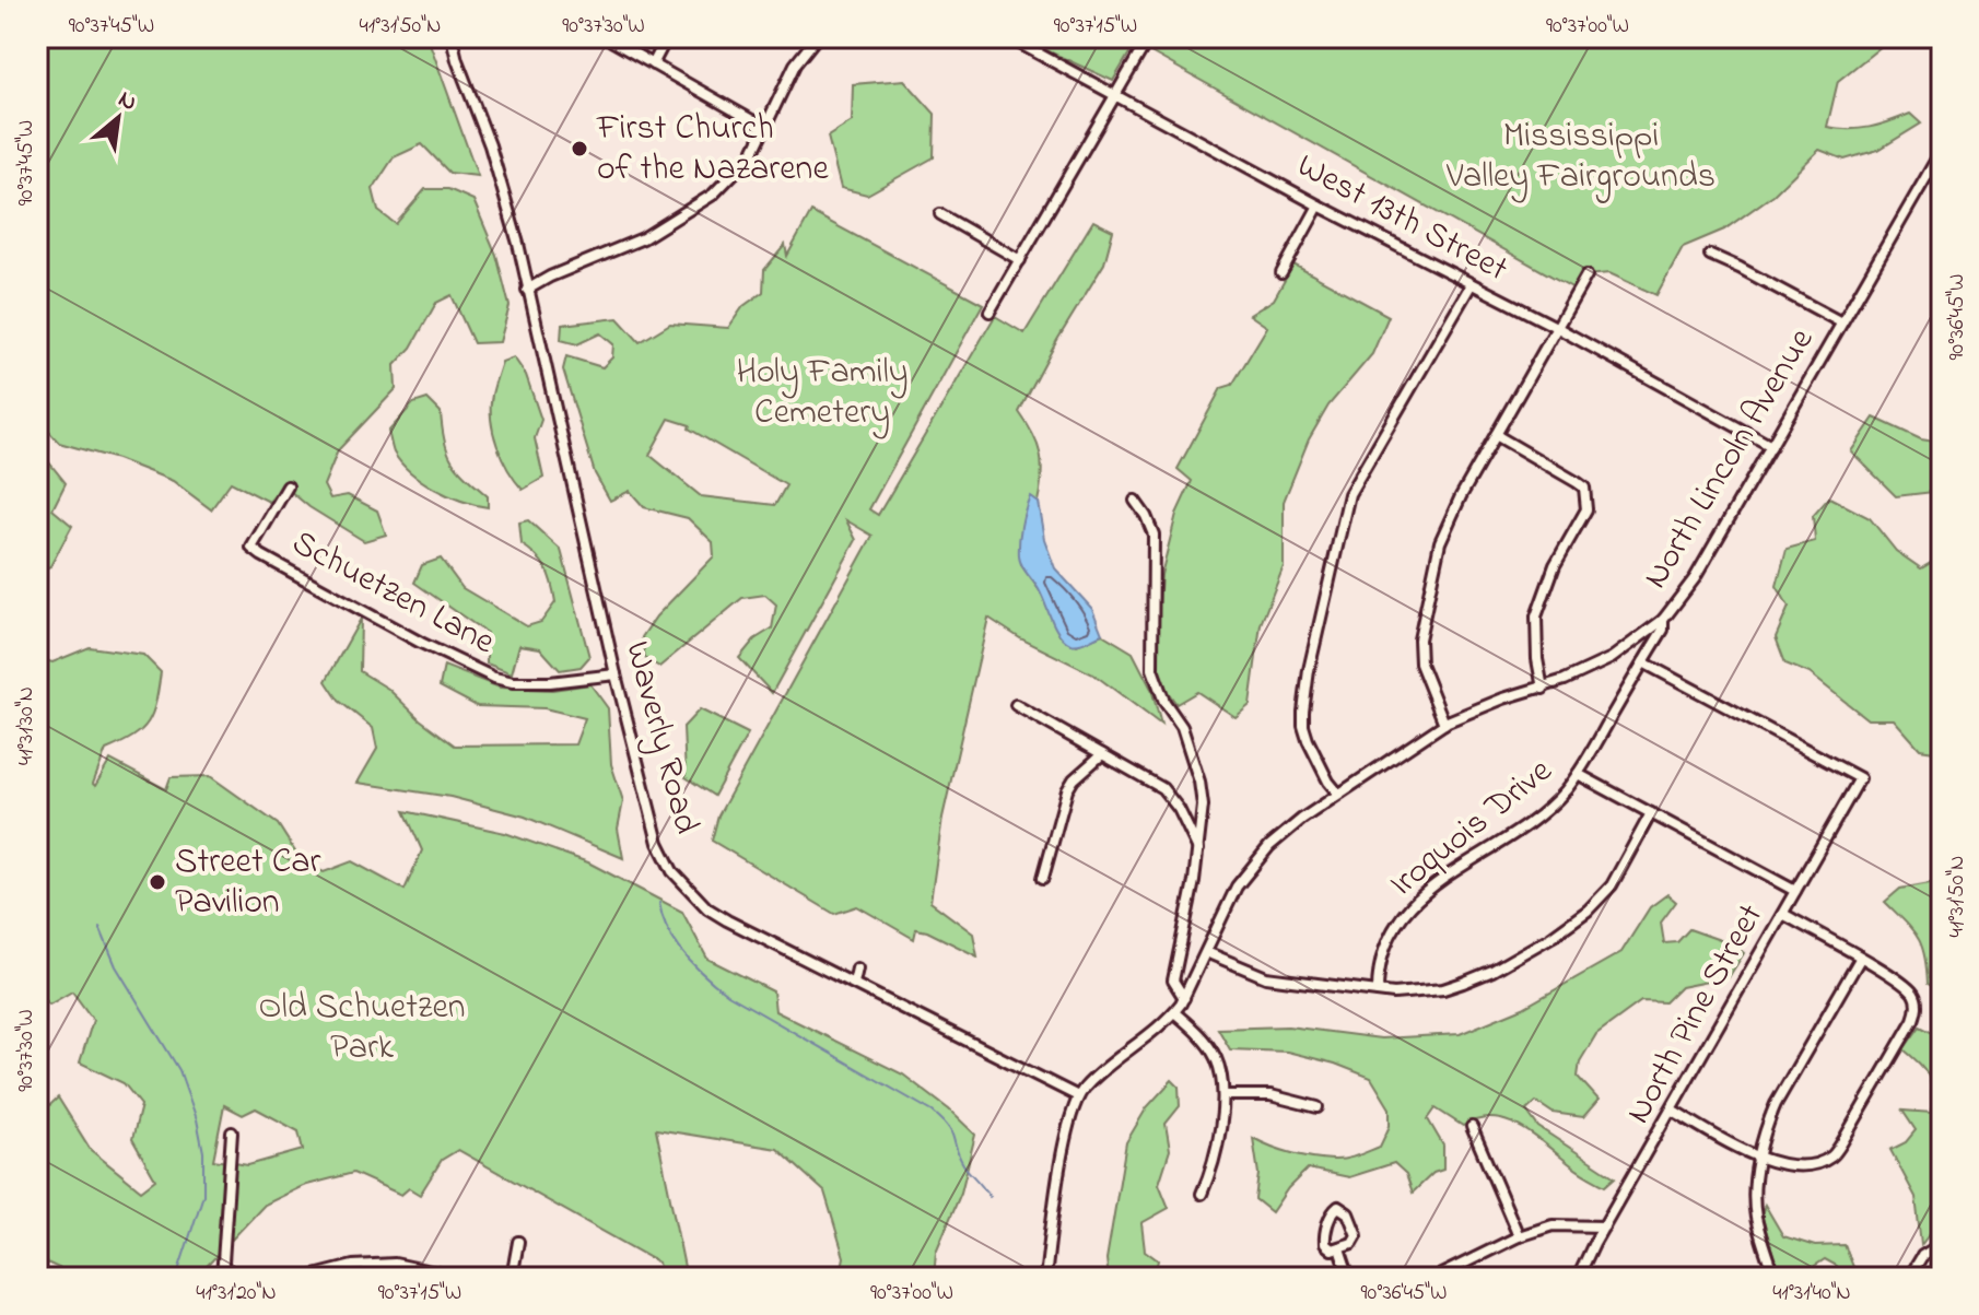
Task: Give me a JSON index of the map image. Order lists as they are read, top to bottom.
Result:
{
  "streets": {
    "street": [
      "West 13th Street",
      "North Lincoln Avenue",
      "Schuetzen Lane",
      "Waverly Road",
      "Iroquois Drive",
      "North Pine Street"
    ]
  },
  "crossings": [
    ["West 13th Street", "North Lincoln Avenue"],
    ["North Lincoln Avenue", "Waverly Road"],
    ["North Lincoln Avenue", "Iroquois Drive"],
    ["Schuetzen Lane", "Waverly Road"],
    ["Iroquois Drive", "North Pine Street"]
  ],
  "parks": ["Mississippi Valley Fairgrounds", "Holy Family Cemetery", "Old Schuetzen Park"],
  "places": ["First Church of the Nazarene", "Street Car Pavilion"],
  "north": "top right",
  "coordinates": [
    "90°37'45\"W",
    "41°31'50\"N",
    "90°37'30\"W",
    "90°37'15\"W",
    "90°37'00\"W",
    "90°36'45\"W",
    "41°31'30\"N",
    "41°31'20\"N",
    "41°31'40\"N"
  ]
}
